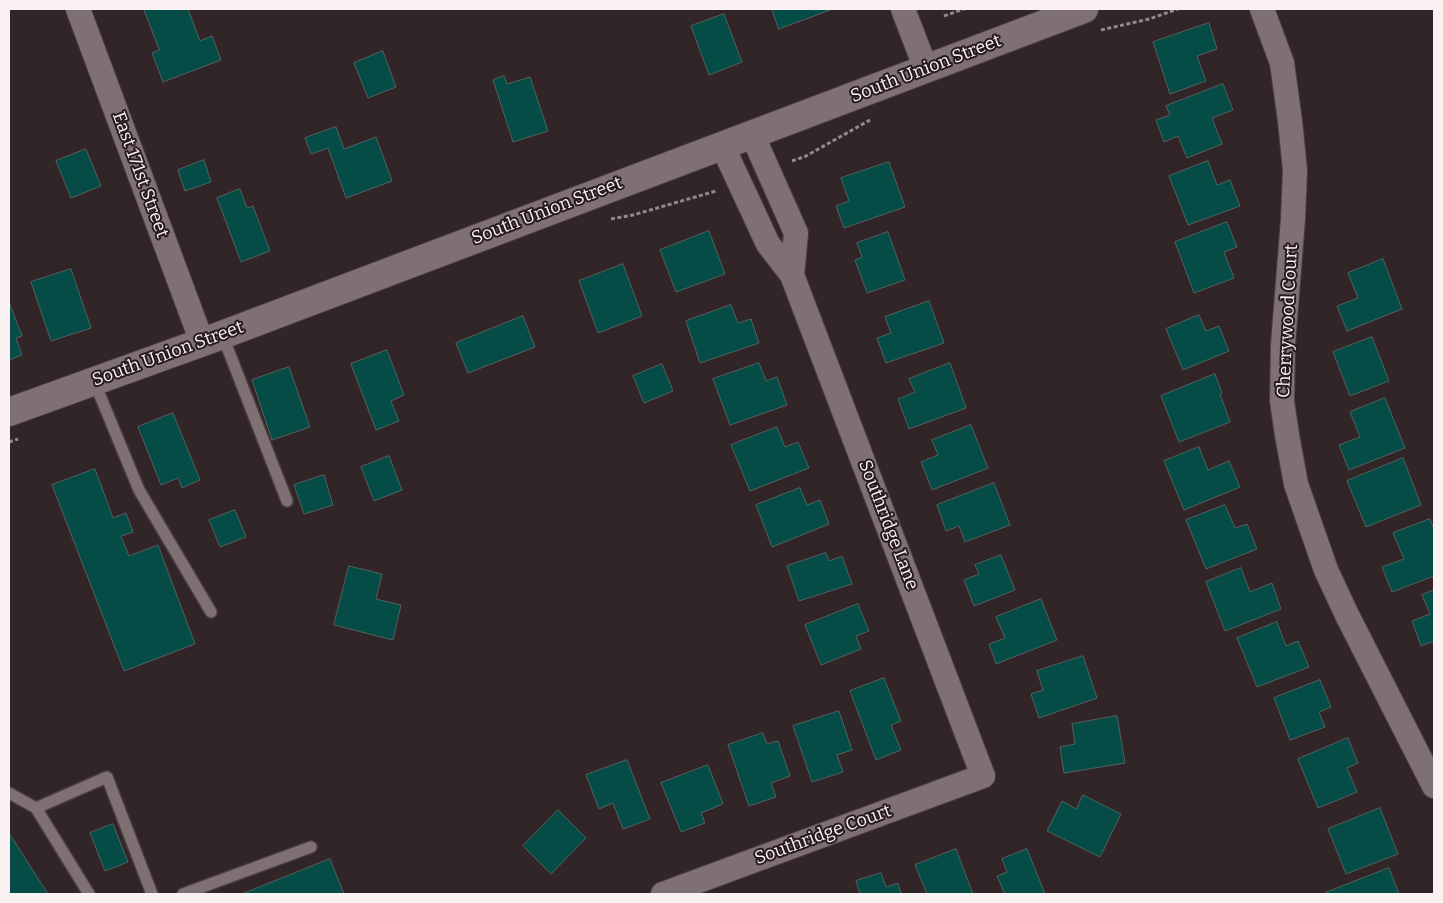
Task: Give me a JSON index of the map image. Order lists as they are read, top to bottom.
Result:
{
  "streets": {
    "street": [
      "South Union Street",
      "East 171st Street",
      "Cherrywood Court",
      "Southridge Lane",
      "Southridge Court"
    ]
  },
  "crossings": [
    ["South Union Street", "East 171st Street"],
    ["South Union Street", "Southridge Lane"],
    ["Southridge Lane", "Southridge Court"]
  ]
}
